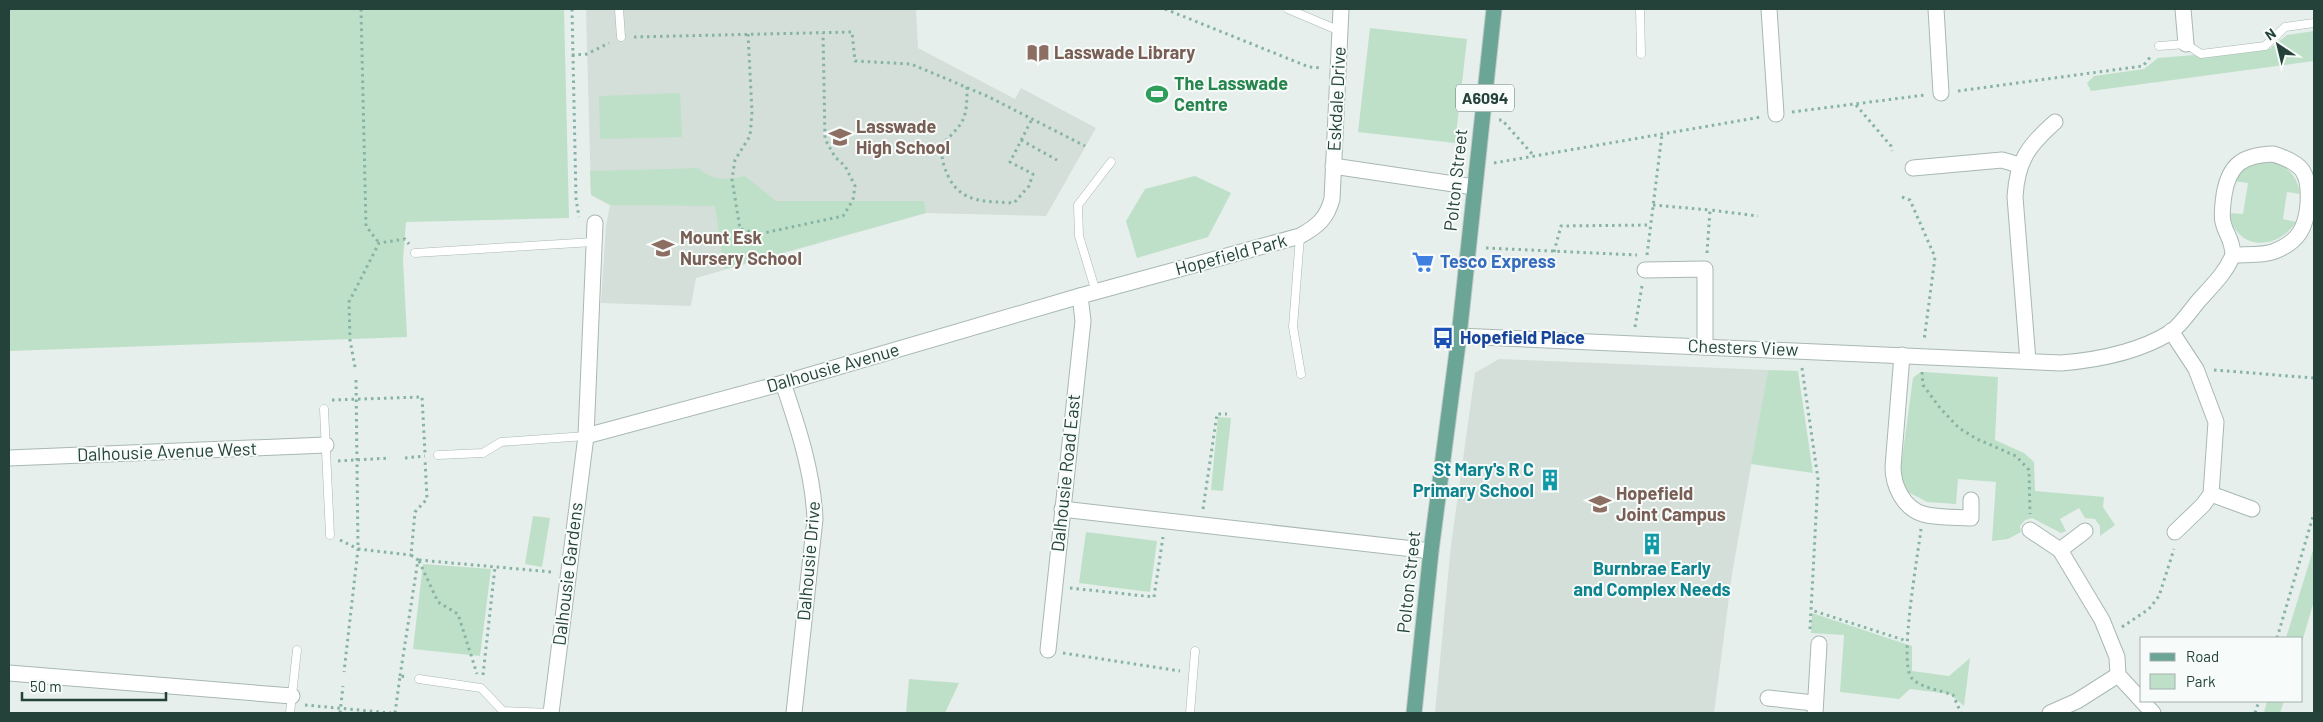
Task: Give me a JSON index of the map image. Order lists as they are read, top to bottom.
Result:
{
  "streets": {
    "main road": ["A6094", "Polton Street"],
    "street": [
      "Eskdale Drive",
      "Hopefield Park",
      "Chesters View",
      "Dalhousie Avenue",
      "Dalhousie Avenue West",
      "Dalhousie Road East",
      "Dalhousie Drive",
      "Dalhousie Gardens"
    ]
  },
  "crossings": [
    ["Eskdale Drive", "Polton Street"],
    ["Eskdale Drive", "Hopefield Park"],
    ["Polton Street", "Chesters View"],
    ["Hopefield Park", "Dalhousie Avenue"],
    ["Hopefield Park", "Dalhousie Road East"],
    ["Dalhousie Avenue", "Dalhousie Road East"],
    ["Dalhousie Avenue", "Dalhousie Drive"],
    ["Dalhousie Avenue", "Dalhousie Gardens"]
  ],
  "places": {
    "library": ["Lasswade Library"],
    "sports": ["The Lasswade Centre"],
    "school or university": ["Lasswade High School", "Mount Esk Nursery School", "Hopefield Joint Campus"],
    "supermarket": ["Tesco Express"],
    "bus stop": ["Hopefield Place"],
    "building": ["St Mary's R C Primary School", "Burnbrae Early and Complex Needs"]
  },
  "legend": ["Road", "Park"],
  "scale_bar": "50 m",
  "north": "top left"
}
